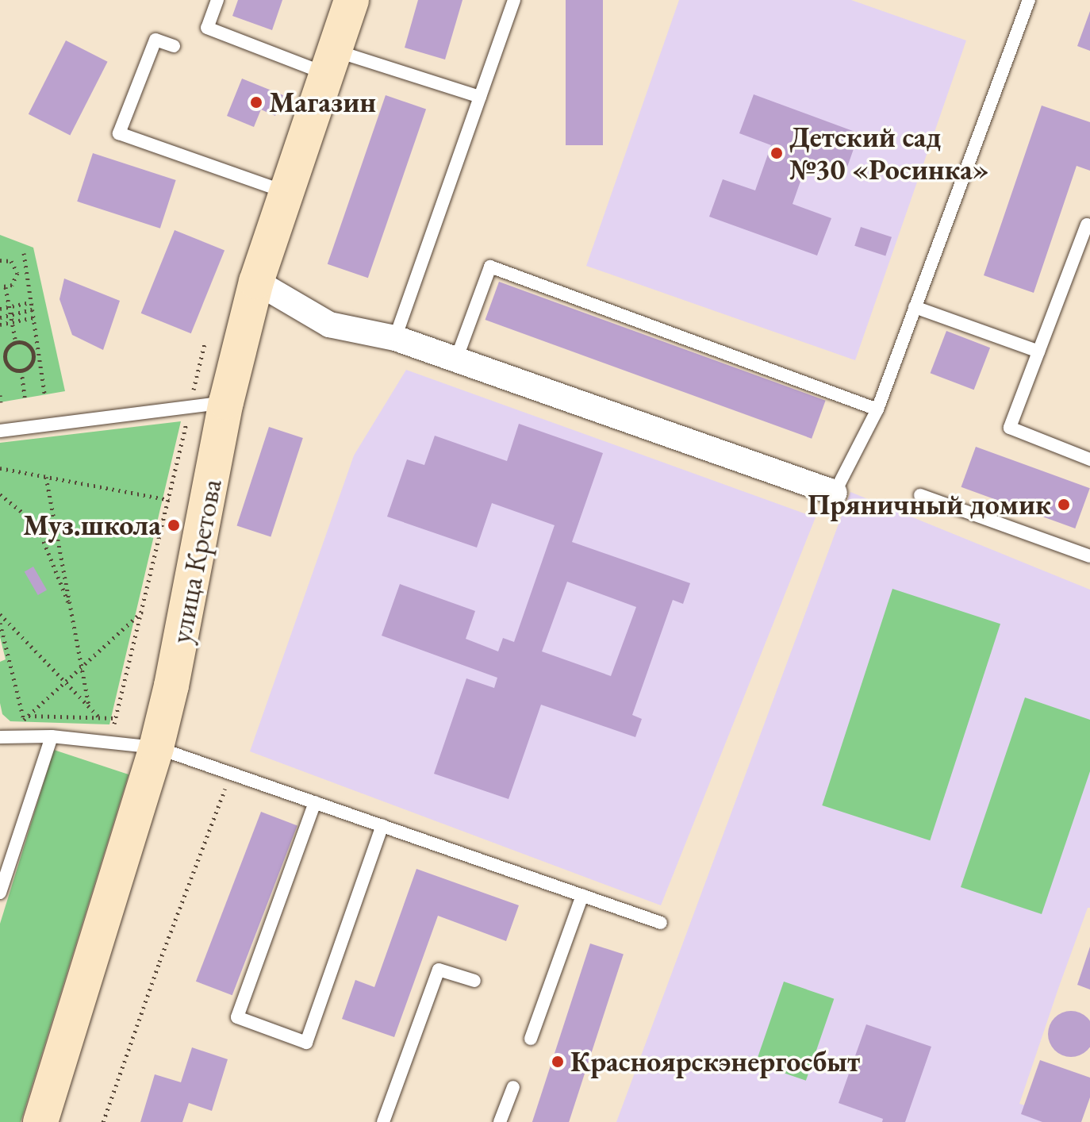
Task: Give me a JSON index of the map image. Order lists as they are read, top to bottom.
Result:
{
  "streets": {
    "street": ["улица Кретова"]
  },
  "places": [
    "Магазин",
    "Детский сад №30 «Росинка»",
    "Пряничный домик",
    "Муз.школа",
    "Красноярскэнергосбыт"
  ]
}
